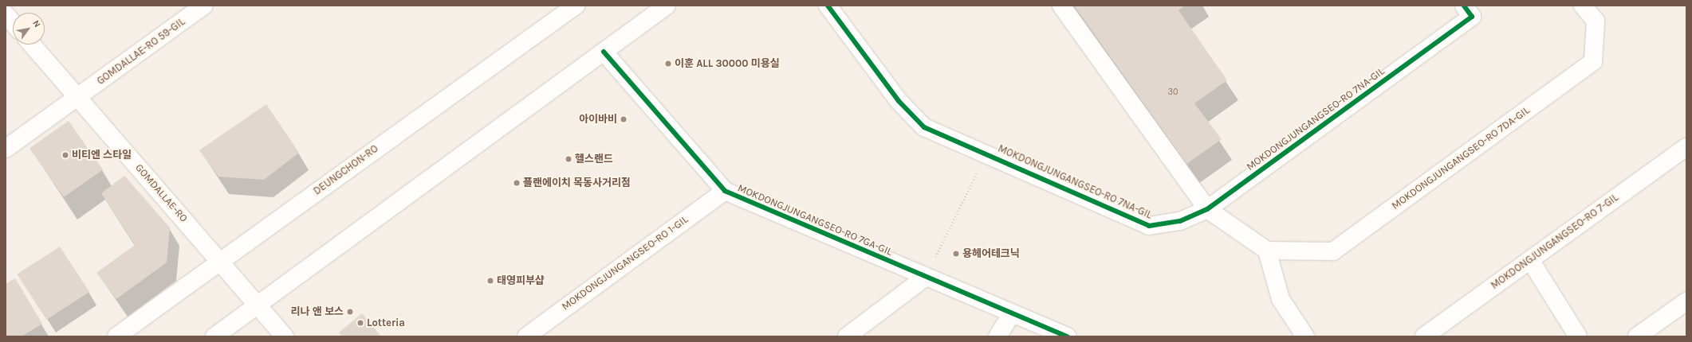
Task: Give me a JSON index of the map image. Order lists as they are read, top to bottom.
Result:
{
  "streets": {
    "street": [
      "GOMDALLAE-RO 59-GIL",
      "MOKDONGJUNGANGSEO-RO 7NA-GIL",
      "MOKDONGJUNGANGSEO-RO 7DA-GIL",
      "DEUNGCHON-RO",
      "GOMDALLAE-RO",
      "MOKDONGJUNGANGSEO-RO 7GA-GIL",
      "MOKDONGJUNGANGSEO-RO 7-GIL",
      "MOKDONGJUNGANGSEO-RO 1-GIL"
    ]
  },
  "crossings": [
    ["GOMDALLAE-RO 59-GIL", "GOMDALLAE-RO"],
    ["DEUNGCHON-RO", "GOMDALLAE-RO"],
    ["MOKDONGJUNGANGSEO-RO 7GA-GIL", "MOKDONGJUNGANGSEO-RO 1-GIL"]
  ],
  "places": [
    "이훈 ALL 30000 미용실",
    "아이바비",
    "비티엔 스타일",
    "헬스랜드",
    "플랜에이치 목동사거리점",
    "용헤어테크닉",
    "태영피부샵",
    "리나 앤 보스",
    "Lotteria"
  ],
  "house_numbers": ["30"],
  "north": "top right"
}
